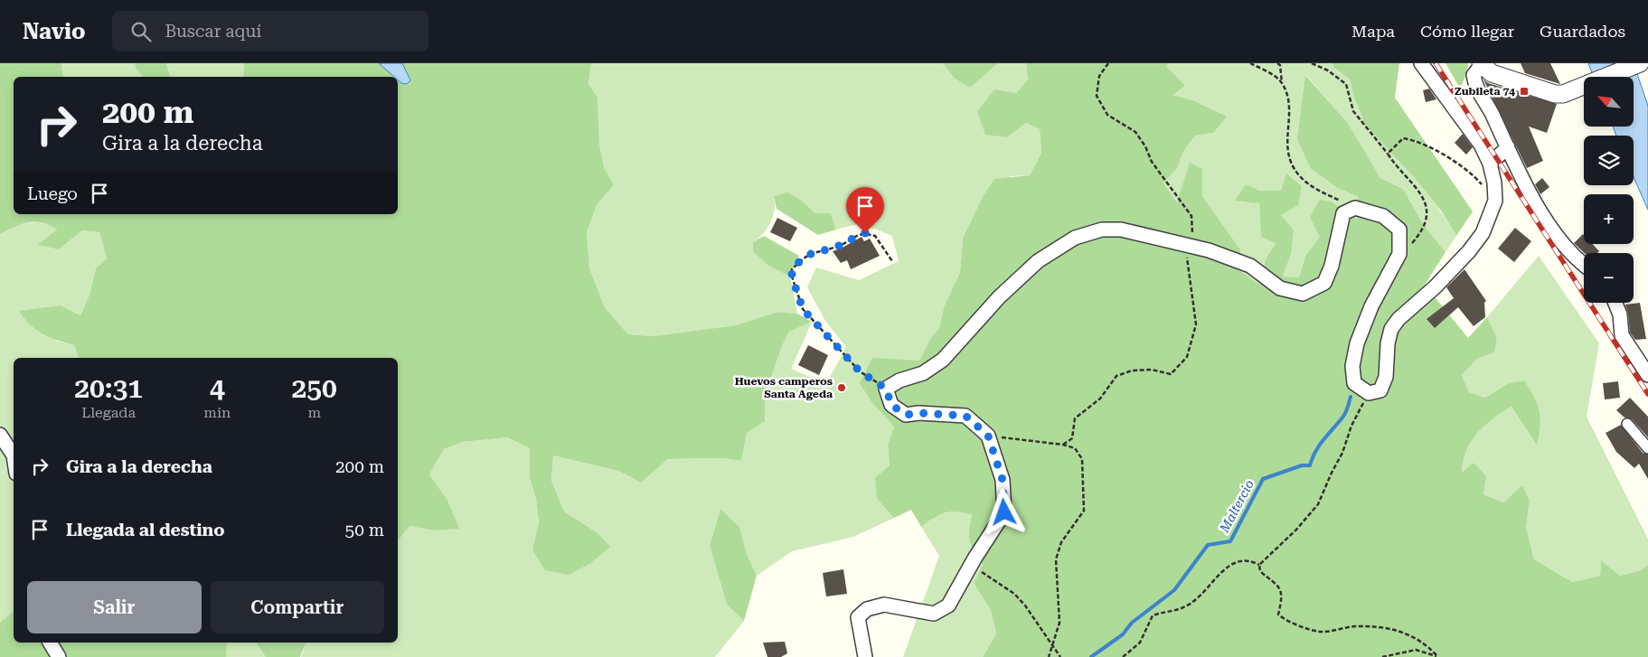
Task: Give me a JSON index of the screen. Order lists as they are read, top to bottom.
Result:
{
  "water": ["Maltercio"],
  "places": {
    "transit": ["Zubileta 74"],
    "other": ["Huevos camperos Santa Ageda"]
  },
  "north": "top left",
  "page": {
    "header": "Navio",
    "search": "Buscar aquí",
    "nav": ["Mapa", "Cómo llegar", "Guardados"],
    "map_buttons": ["+", "−"],
    "turn": ["200 m", "Gira a la derecha"],
    "then": "Luego",
    "eta": [
      "20:31",
      "Llegada",
      "4",
      "min",
      "250",
      "m"
    ],
    "list": [
      {
        "name": "Gira a la derecha",
        "value": "200 m"
      },
      {
        "name": "Llegada al destino",
        "value": "50 m"
      }
    ],
    "buttons": ["Salir", "Compartir"]
  }
}
